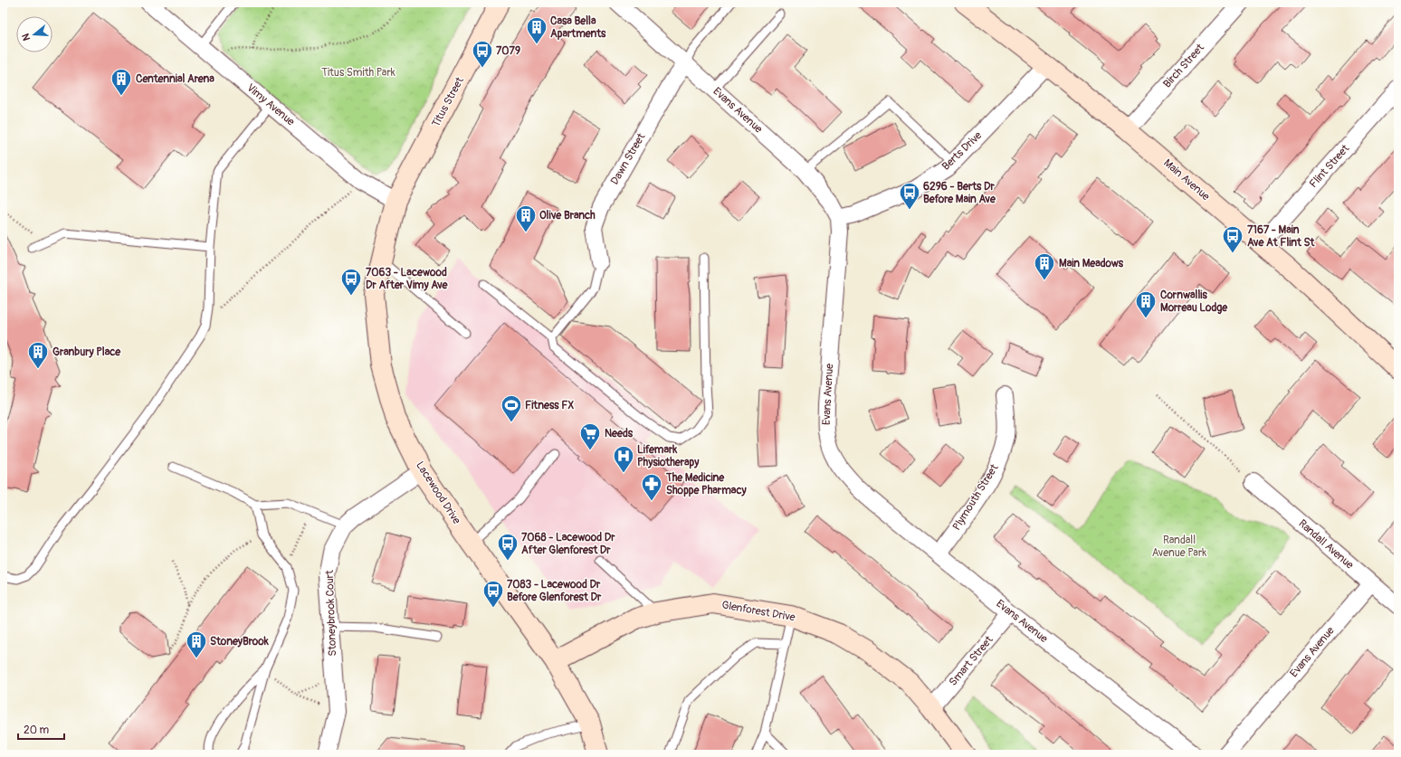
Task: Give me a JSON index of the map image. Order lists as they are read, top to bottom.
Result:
{
  "streets": {
    "street": [
      "Birch Street",
      "Titus Street",
      "Vimy Avenue",
      "Evans Avenue",
      "Berts Drive",
      "Dawn Street",
      "Flint Street",
      "Main Avenue",
      "Lacewood Drive",
      "Plymouth Street",
      "Randall Avenue",
      "Glenforest Drive",
      "Stoneybrook Court",
      "Smart Street"
    ]
  },
  "crossings": [
    ["Birch Street", "Main Avenue"],
    ["Titus Street", "Vimy Avenue"],
    ["Titus Street", "Lacewood Drive"],
    ["Vimy Avenue", "Lacewood Drive"],
    ["Evans Avenue", "Berts Drive"],
    ["Evans Avenue", "Dawn Street"],
    ["Evans Avenue", "Plymouth Street"],
    ["Evans Avenue", "Randall Avenue"],
    ["Evans Avenue", "Smart Street"],
    ["Berts Drive", "Main Avenue"],
    ["Flint Street", "Main Avenue"],
    ["Lacewood Drive", "Glenforest Drive"],
    ["Lacewood Drive", "Stoneybrook Court"],
    ["Glenforest Drive", "Smart Street"]
  ],
  "parks": ["Titus Smith Park", "Randall Avenue Park"],
  "places": {
    "building": [
      "Casa Bella Apartments",
      "Centennial Arena",
      "Olive Branch",
      "Main Meadows",
      "Cornwallis Morreau Lodge",
      "Granbury Place",
      "StoneyBrook"
    ],
    "bus stop": [
      "7079",
      "6296 - Berts Dr Before Main Ave",
      "7167 - Main Ave At Flint St",
      "7063 - Lacewood Dr After Vimy Ave",
      "7068 - Lacewood Dr After Glenforest Dr",
      "7083 - Lacewood Dr Before Glenforest Dr"
    ],
    "sports": ["Fitness FX"],
    "supermarket": ["Needs"],
    "hospital": ["Lifemark Physiotherapy"],
    "pharmacy": ["The Medicine Shoppe Pharmacy"]
  },
  "scale_bar": "20 m",
  "north": "left"
}
